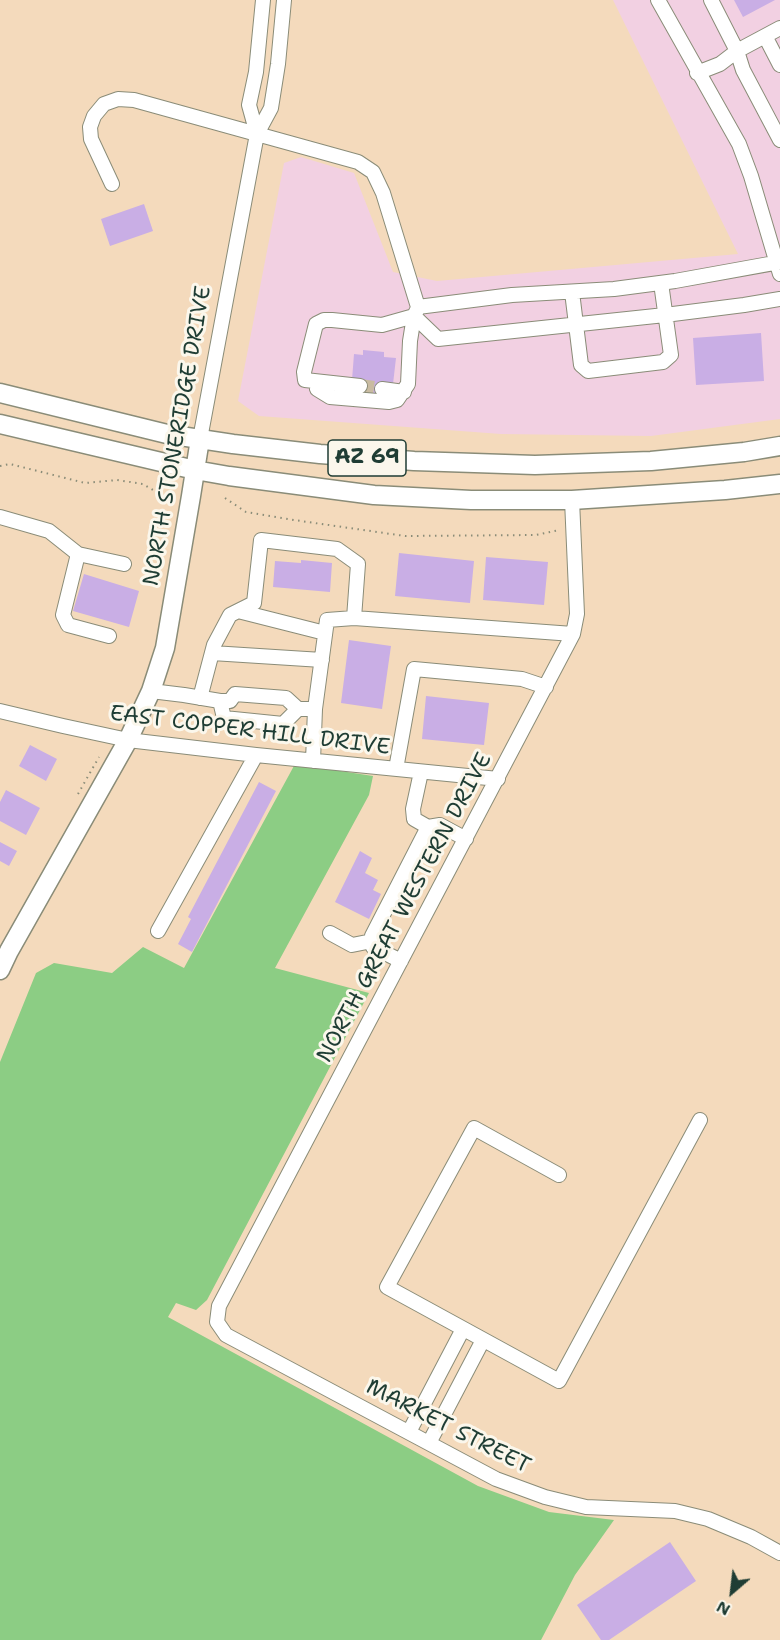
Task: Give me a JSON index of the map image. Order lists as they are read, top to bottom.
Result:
{
  "streets": {
    "main road": ["NORTH STONERIDGE DRIVE", "AZ 69"],
    "street": ["EAST COPPER HILL DRIVE", "NORTH GREAT WESTERN DRIVE", "MARKET STREET"]
  },
  "crossings": [
    ["NORTH STONERIDGE DRIVE", "AZ 69"],
    ["NORTH STONERIDGE DRIVE", "EAST COPPER HILL DRIVE"],
    ["AZ 69", "NORTH GREAT WESTERN DRIVE"],
    ["EAST COPPER HILL DRIVE", "NORTH GREAT WESTERN DRIVE"],
    ["NORTH GREAT WESTERN DRIVE", "MARKET STREET"]
  ],
  "north": "bottom left"
}
